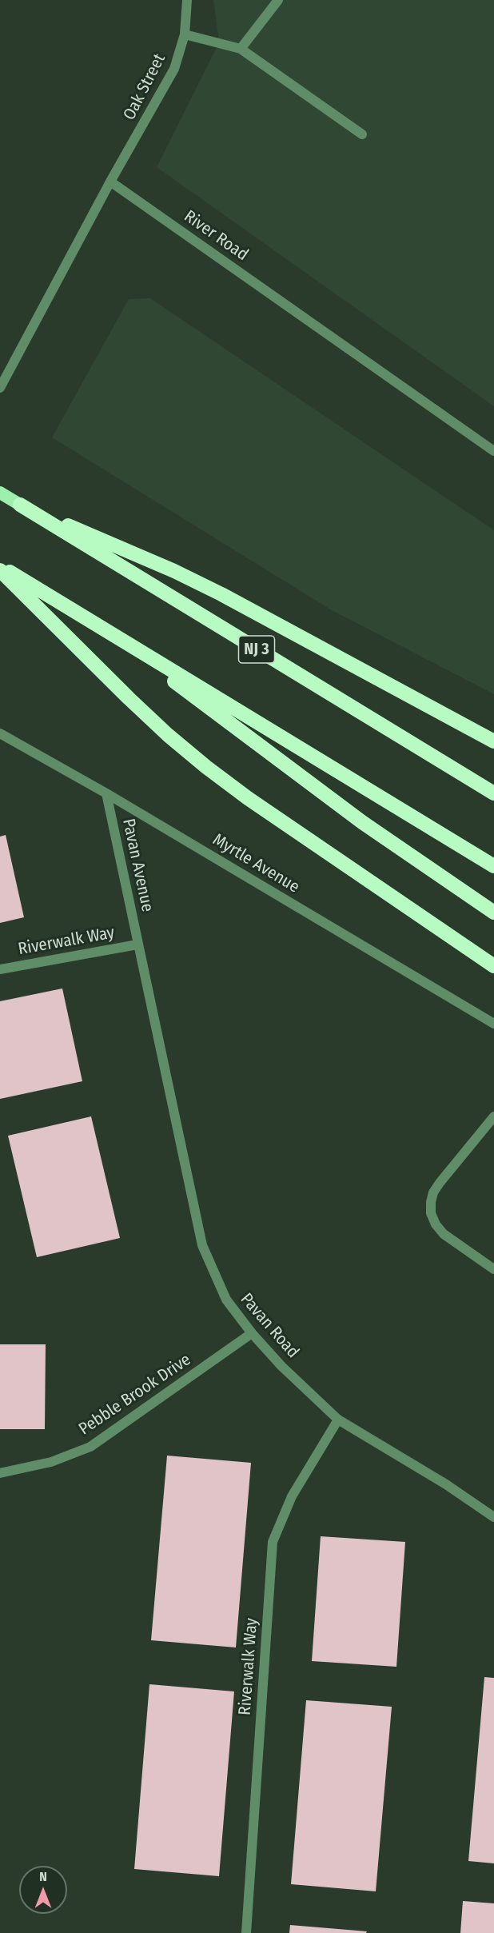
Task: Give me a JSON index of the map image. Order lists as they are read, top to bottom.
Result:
{
  "streets": {
    "highway": ["NJ 3"],
    "street": [
      "Oak Street",
      "River Road",
      "Myrtle Avenue",
      "Pavan Avenue",
      "Riverwalk Way",
      "Pavan Road",
      "Pebble Brook Drive"
    ]
  },
  "crossings": [
    ["Oak Street", "River Road"],
    ["Myrtle Avenue", "Pavan Avenue"],
    ["Pavan Avenue", "Riverwalk Way"],
    ["Pavan Avenue", "Pavan Road"],
    ["Riverwalk Way", "Pavan Road"],
    ["Pavan Road", "Pebble Brook Drive"]
  ],
  "north": "top"
}
